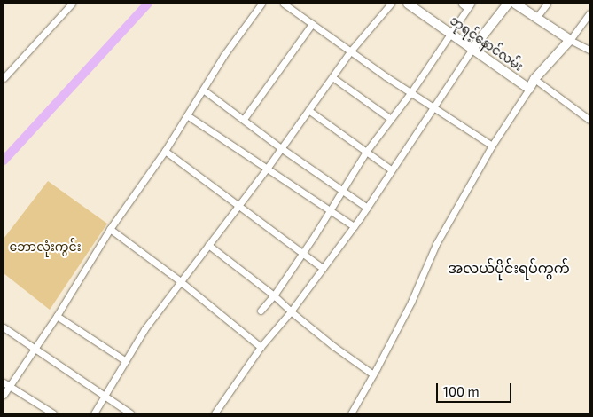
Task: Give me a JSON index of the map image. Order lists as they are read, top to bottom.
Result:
{
  "streets": {
    "street": ["ဘုရင့်နောင်လမ်း"]
  },
  "districts": ["အလယ်ပိုင်းရပ်ကွက်"],
  "parks": ["ဘောလုံးကွင်း"],
  "scale_bar": "100 m"
}
